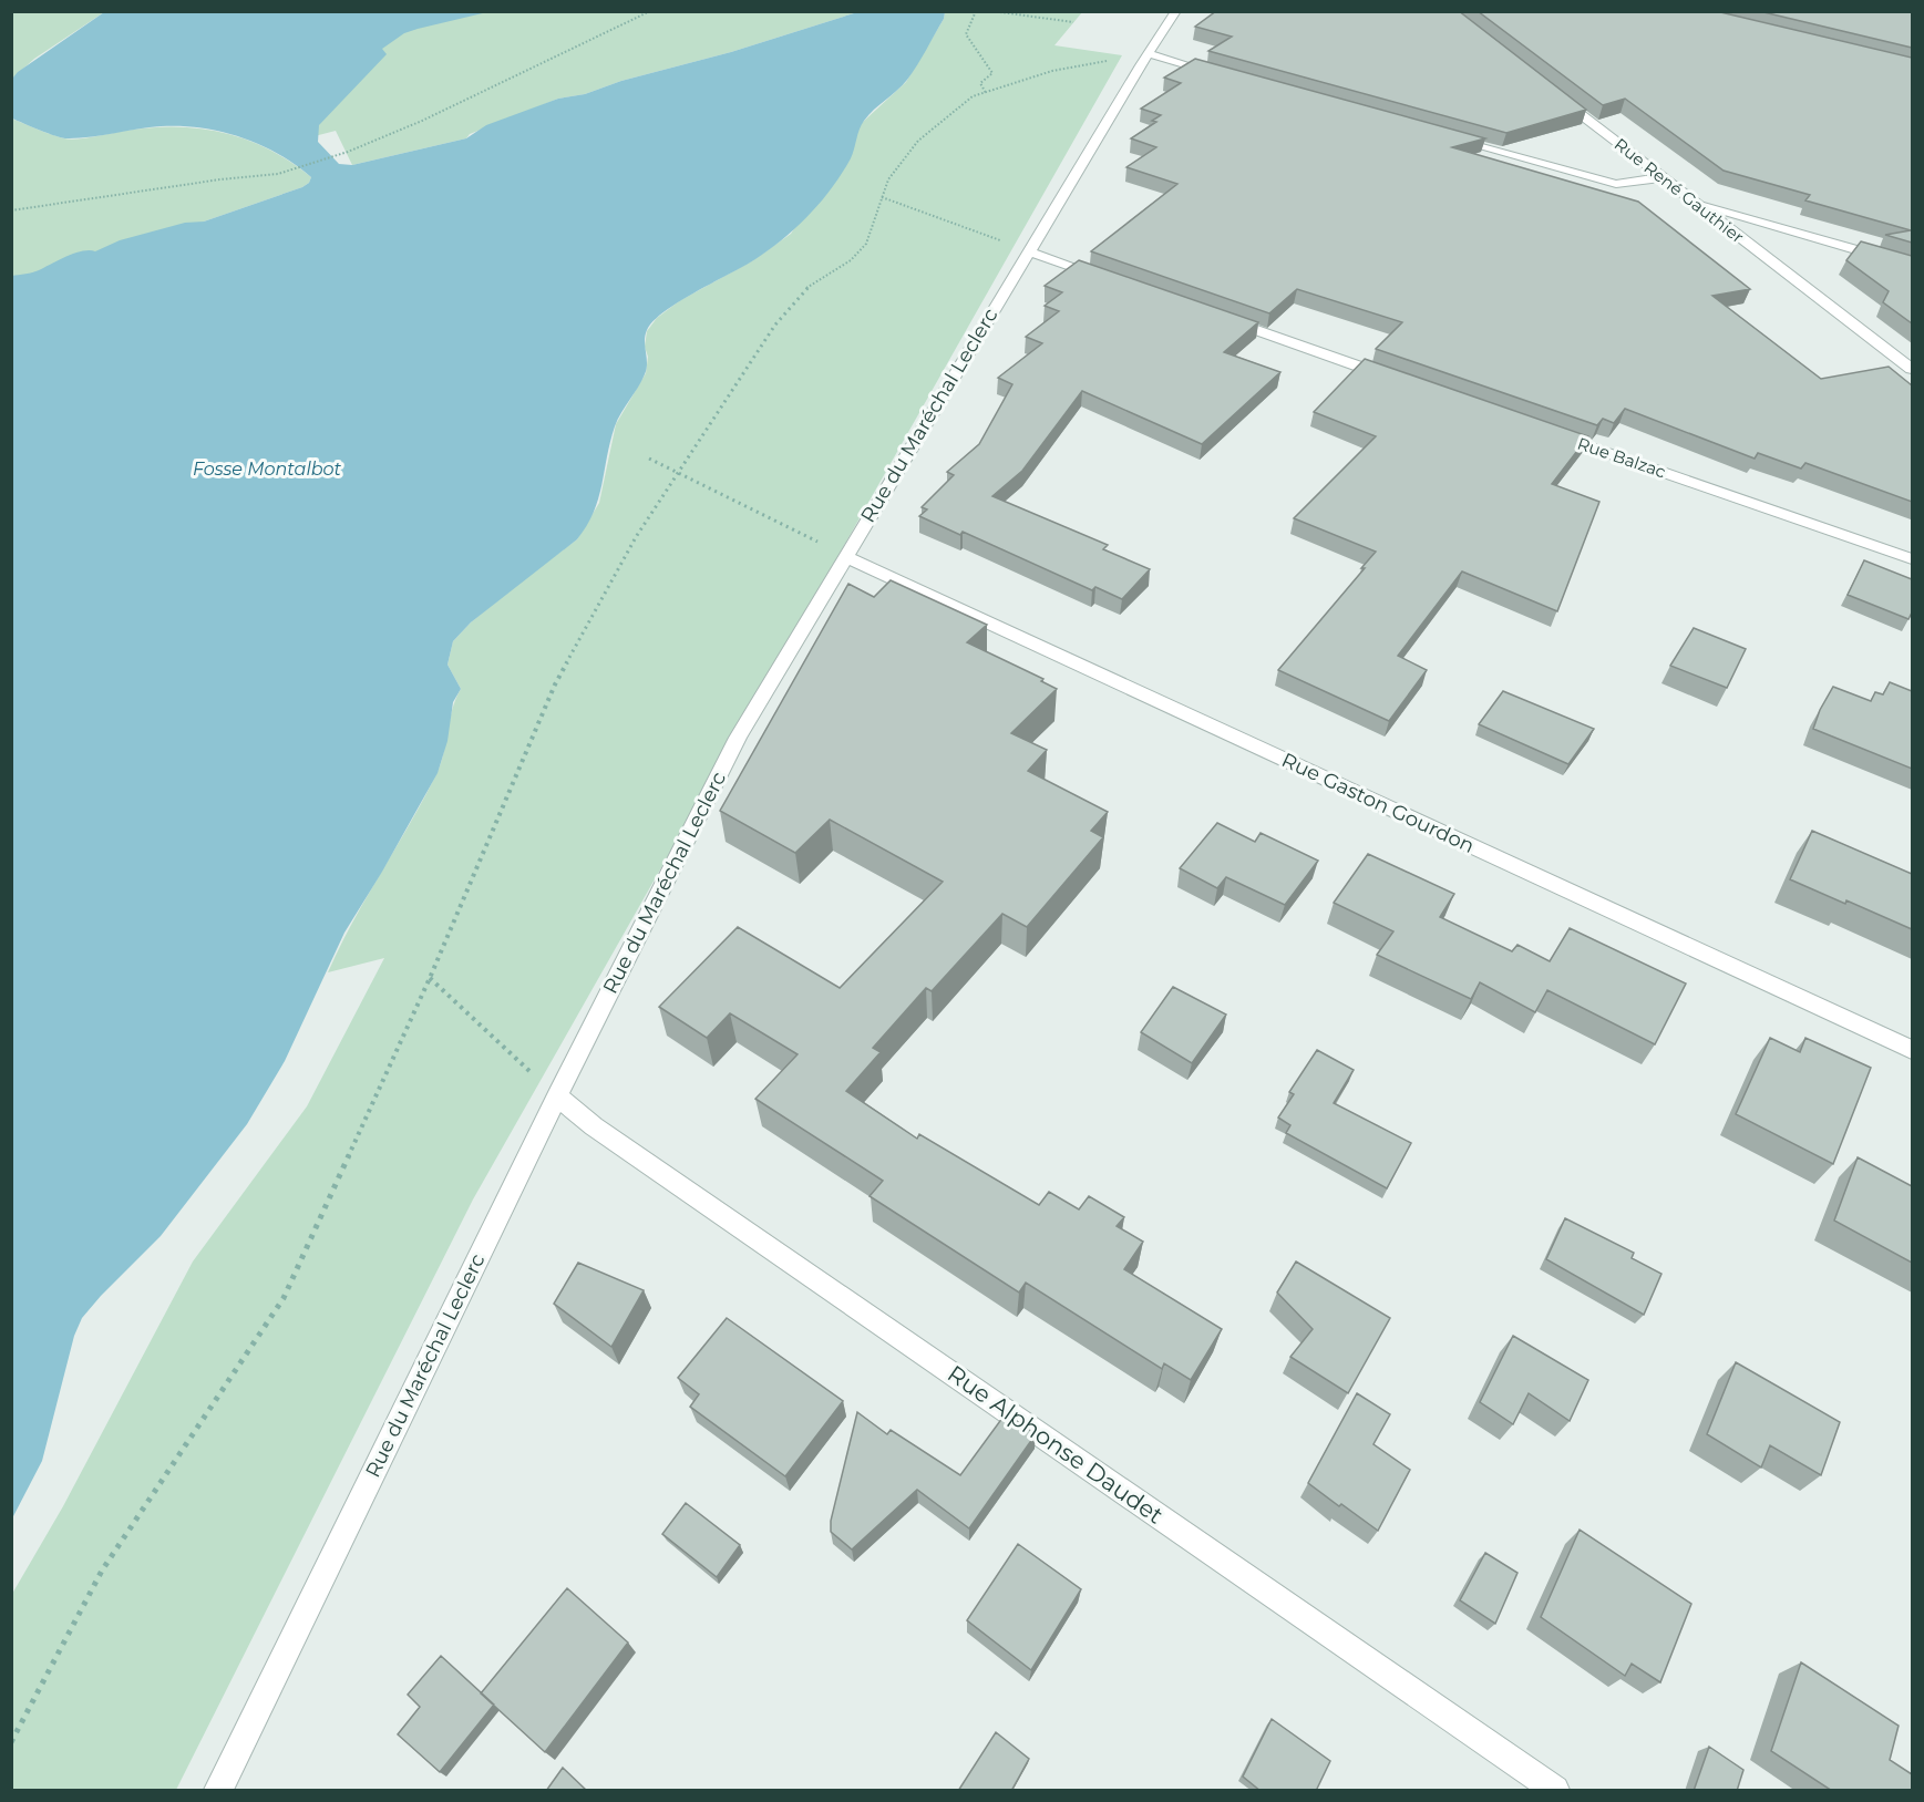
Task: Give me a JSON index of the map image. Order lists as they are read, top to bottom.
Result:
{
  "streets": {
    "street": [
      "Rue René Gauthier",
      "Rue du Maréchal Leclerc",
      "Rue Balzac",
      "Rue Gaston Gourdon",
      "Rue Alphonse Daudet"
    ]
  },
  "crossings": [
    ["Rue du Maréchal Leclerc", "Rue Gaston Gourdon"],
    ["Rue du Maréchal Leclerc", "Rue Alphonse Daudet"]
  ],
  "water": ["Fosse Montalbot"]
}
